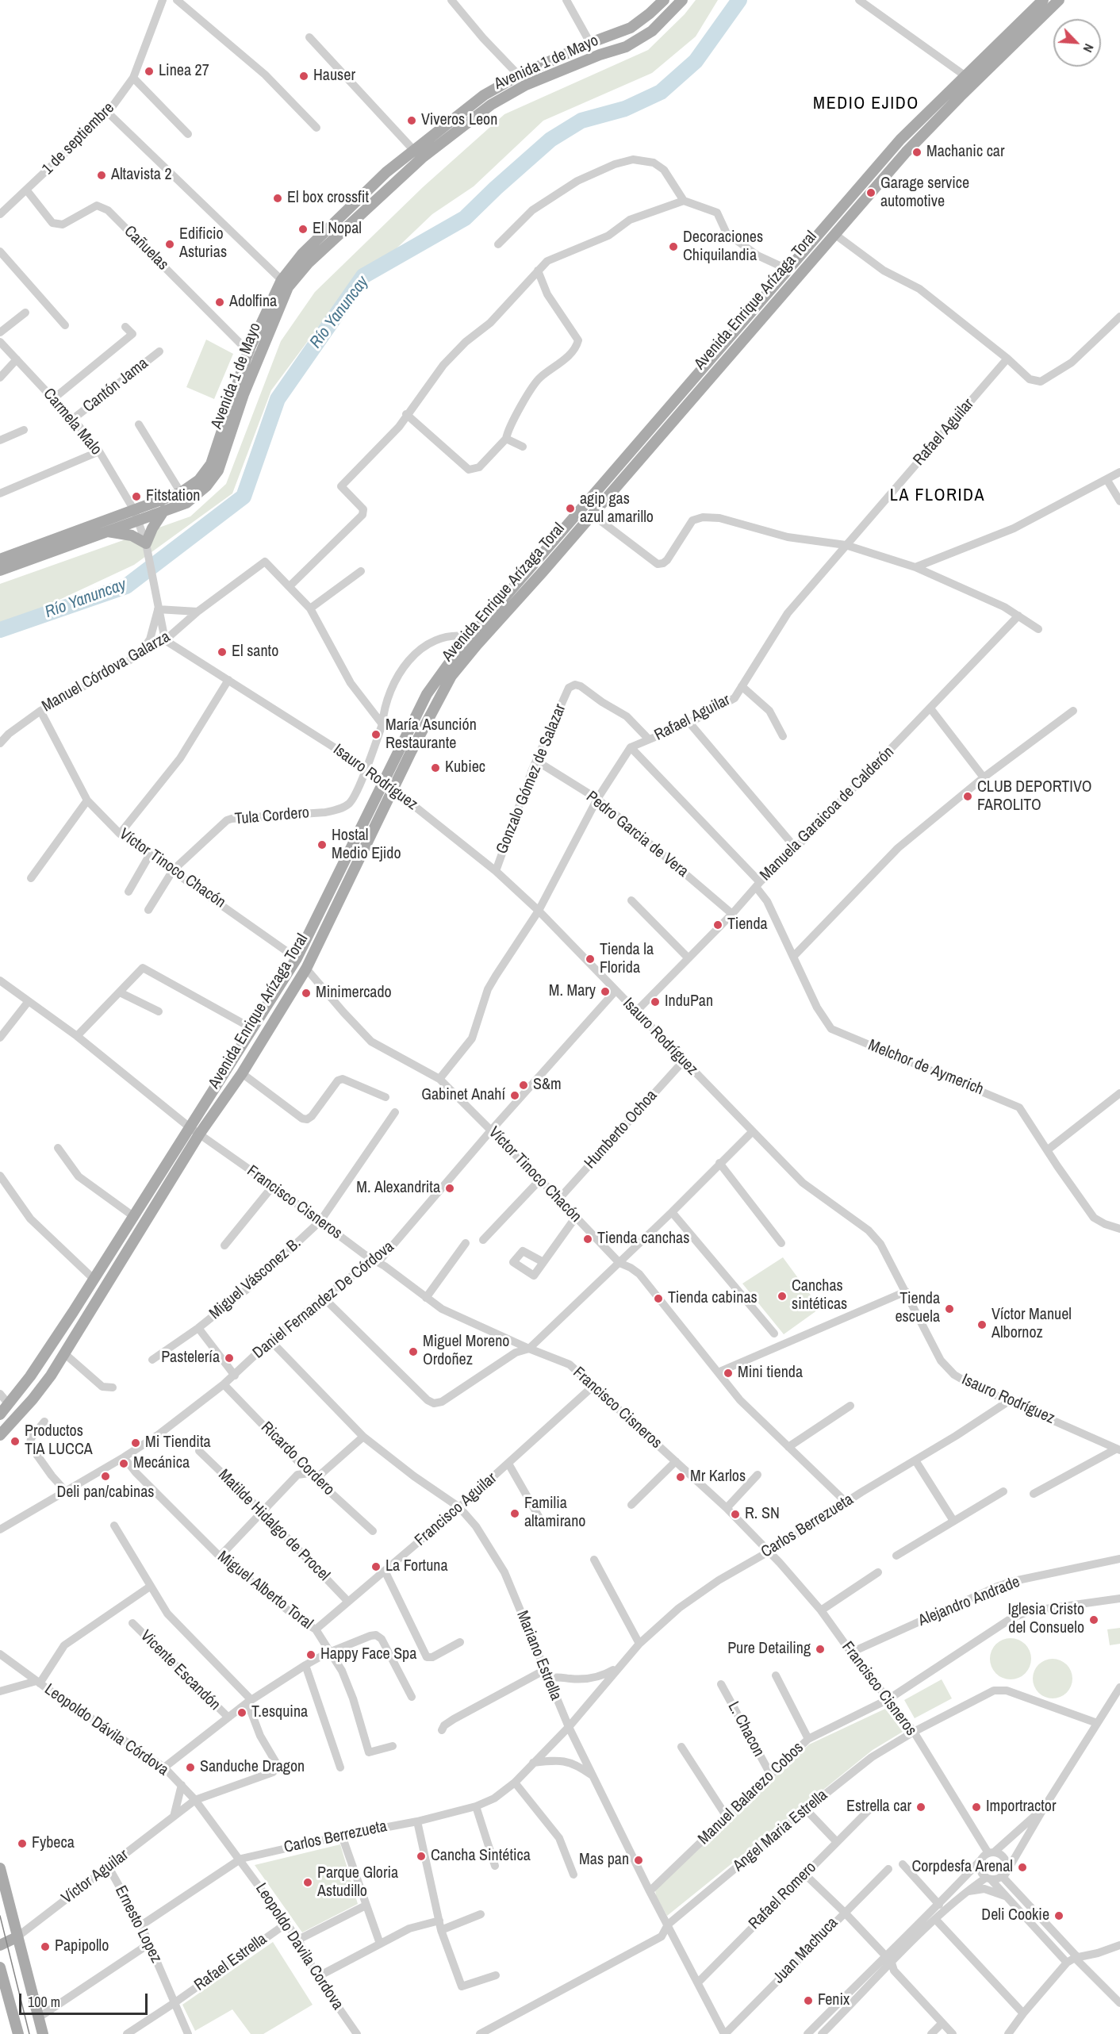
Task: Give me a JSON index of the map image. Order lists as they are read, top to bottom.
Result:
{
  "streets": {
    "main road": ["Avenida 1 de Mayo", "Avenida Enrique Arízaga Toral"],
    "street": [
      "1 de septiembre",
      "Cañuelas",
      "Cantón Jama",
      "Carmela Malo",
      "Rafael Aguilar",
      "Manuel Córdova Galarza",
      "Isauro Rodríguez",
      "Gonzalo Gómez de Salazar",
      "Manuela Garaicoa de Calderón",
      "Tula Cordero",
      "Pedro Garcia de Vera",
      "Víctor Tinoco Chacón",
      "Melchor de Aymerich",
      "Humberto Ochoa",
      "Francisco Cisneros",
      "Miguel Vásconez B.",
      "Daniel Fernandez De Córdova",
      "Ricardo Cordero",
      "Francisco Aguilar",
      "Matilde Hidalgo de Procel",
      "Carlos Berrezueta",
      "Miguel Alberto Toral",
      "Alejandro Andrade",
      "Mariano Estrella",
      "Vicente Escandón",
      "L. Chacon",
      "Leopoldo Dávila Córdova",
      "Manuel Balarezo Cobos",
      "Angel Maria Estrella",
      "Víctor Aguilar",
      "Rafael Romero",
      "Ernesto Lopez",
      "Leopoldo Davila Cordova",
      "Juan Machuca",
      "Rafael Estrella"
    ]
  },
  "crossings": [
    ["Avenida 1 de Mayo", "Cañuelas"],
    ["Avenida 1 de Mayo", "Carmela Malo"],
    ["1 de septiembre", "Cañuelas"],
    ["Avenida Enrique Arízaga Toral", "Isauro Rodríguez"],
    ["Avenida Enrique Arízaga Toral", "Víctor Tinoco Chacón"],
    ["Avenida Enrique Arízaga Toral", "Francisco Cisneros"],
    ["Cantón Jama", "Carmela Malo"],
    ["Carmela Malo", "Manuel Córdova Galarza"],
    ["Carmela Malo", "Isauro Rodríguez"],
    ["Rafael Aguilar", "Gonzalo Gómez de Salazar"],
    ["Rafael Aguilar", "Melchor de Aymerich"],
    ["Manuel Córdova Galarza", "Isauro Rodríguez"],
    ["Manuel Córdova Galarza", "Víctor Tinoco Chacón"],
    ["Isauro Rodríguez", "Gonzalo Gómez de Salazar"],
    ["Isauro Rodríguez", "Manuela Garaicoa de Calderón"],
    ["Isauro Rodríguez", "Tula Cordero"],
    ["Isauro Rodríguez", "Humberto Ochoa"],
    ["Isauro Rodríguez", "Daniel Fernandez De Córdova"],
    ["Isauro Rodríguez", "Carlos Berrezueta"],
    ["Gonzalo Gómez de Salazar", "Pedro Garcia de Vera"],
    ["Manuela Garaicoa de Calderón", "Pedro Garcia de Vera"],
    ["Manuela Garaicoa de Calderón", "Melchor de Aymerich"],
    ["Tula Cordero", "Víctor Tinoco Chacón"],
    ["Víctor Tinoco Chacón", "Humberto Ochoa"],
    ["Víctor Tinoco Chacón", "Daniel Fernandez De Córdova"],
    ["Víctor Tinoco Chacón", "Carlos Berrezueta"],
    ["Francisco Cisneros", "Miguel Vásconez B."],
    ["Francisco Cisneros", "Daniel Fernandez De Córdova"],
    ["Francisco Cisneros", "Francisco Aguilar"],
    ["Francisco Cisneros", "Carlos Berrezueta"],
    ["Francisco Cisneros", "Alejandro Andrade"],
    ["Francisco Cisneros", "Manuel Balarezo Cobos"],
    ["Francisco Cisneros", "Angel Maria Estrella"],
    ["Miguel Vásconez B.", "Daniel Fernandez De Córdova"],
    ["Daniel Fernandez De Córdova", "Ricardo Cordero"],
    ["Daniel Fernandez De Córdova", "Miguel Alberto Toral"],
    ["Daniel Fernandez De Córdova", "Mariano Estrella"],
    ["Francisco Aguilar", "Matilde Hidalgo de Procel"],
    ["Francisco Aguilar", "Miguel Alberto Toral"],
    ["Francisco Aguilar", "Mariano Estrella"],
    ["Carlos Berrezueta", "Mariano Estrella"],
    ["Carlos Berrezueta", "Leopoldo Dávila Córdova"],
    ["Carlos Berrezueta", "Ernesto Lopez"],
    ["Carlos Berrezueta", "Leopoldo Davila Cordova"],
    ["Mariano Estrella", "Manuel Balarezo Cobos"],
    ["Mariano Estrella", "Angel Maria Estrella"],
    ["Mariano Estrella", "Rafael Romero"],
    ["Mariano Estrella", "Juan Machuca"],
    ["L. Chacon", "Manuel Balarezo Cobos"],
    ["Leopoldo Dávila Córdova", "Víctor Aguilar"],
    ["Leopoldo Dávila Córdova", "Leopoldo Davila Cordova"],
    ["Víctor Aguilar", "Ernesto Lopez"],
    ["Ernesto Lopez", "Rafael Estrella"],
    ["Leopoldo Davila Cordova", "Rafael Estrella"]
  ],
  "districts": ["MEDIO EJIDO", "LA FLORIDA"],
  "water": ["Río Yanuncay"],
  "places": [
    "Linea 27",
    "Hauser",
    "Viveros Leon",
    "Machanic car",
    "Altavista 2",
    "Garage service automotive",
    "El box crossfit",
    "El Nopal",
    "Edificio Asturias",
    "Decoraciones Chiquilandia",
    "Adolfina",
    "Fitstation",
    "agip gas azul amarillo",
    "El santo",
    "María Asunción Restaurante",
    "Kubiec",
    "CLUB DEPORTIVO FAROLITO",
    "Hostal Medio Ejido",
    "Tienda",
    "Tienda la Florida",
    "M. Mary",
    "Minimercado",
    "InduPan",
    "S&m",
    "Gabinet Anahí",
    "M. Alexandrita",
    "Tienda canchas",
    "Canchas sintéticas",
    "Tienda cabinas",
    "Tienda escuela",
    "Víctor Manuel Albornoz",
    "Miguel Moreno Ordoñez",
    "Pastelería",
    "Mini tienda",
    "Productos TIA LUCCA",
    "Mi Tiendita",
    "Mecánica",
    "Deli pan/cabinas",
    "Mr Karlos",
    "Familia altamirano",
    "R. SN",
    "La Fortuna",
    "Iglesia Cristo del Consuelo",
    "Pure Detailing",
    "Happy Face Spa",
    "T.esquina",
    "Sanduche Dragon",
    "Estrella car",
    "Importractor",
    "Fybeca",
    "Cancha Sintética",
    "Mas pan",
    "Corpdesfa Arenal",
    "Parque Gloria Astudillo",
    "Deli Cookie",
    "Papipollo",
    "Fenix"
  ],
  "scale_bar": "100 m",
  "north": "bottom right"
}
